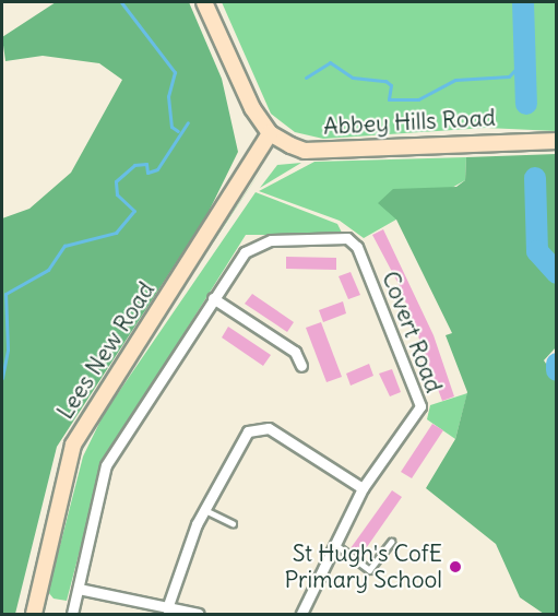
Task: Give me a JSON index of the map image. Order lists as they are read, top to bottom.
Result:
{
  "streets": {
    "street": ["Abbey Hills Road", "Covert Road", "Lees New Road"]
  },
  "crossings": [
    ["Abbey Hills Road", "Lees New Road"]
  ],
  "places": ["St Hugh's CofE Primary School"]
}
